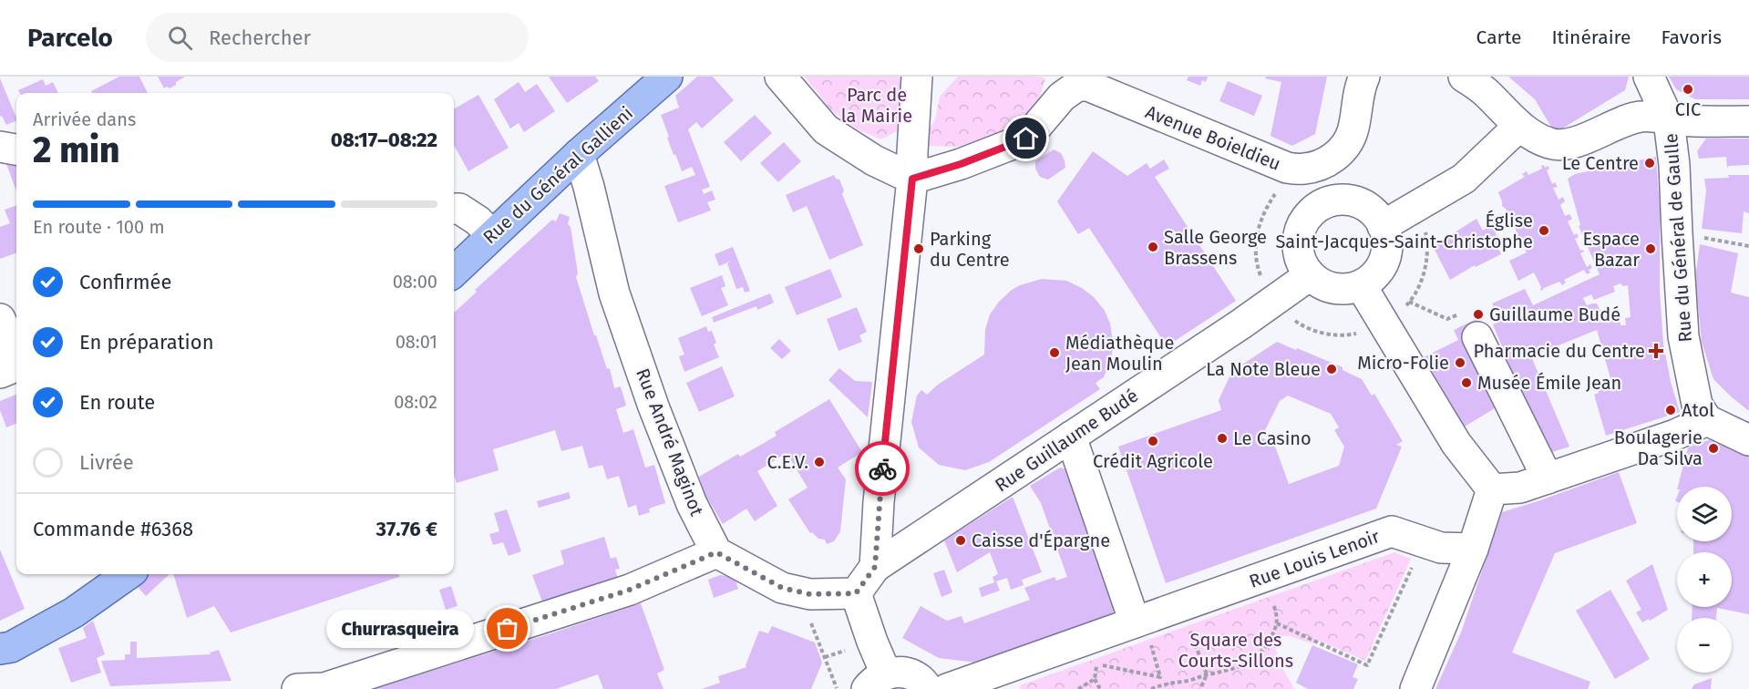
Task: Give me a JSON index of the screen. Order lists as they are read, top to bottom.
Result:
{
  "streets": {
    "main road": ["Rue du Général Gallieni"],
    "street": [
      "Avenue Boieldieu",
      "Rue du Général de Gaulle",
      "Rue Guillaume Budé",
      "Rue André Maginot",
      "Rue Louis Lenoir"
    ]
  },
  "crossings": [
    ["Rue du Général Gallieni", "Rue André Maginot"]
  ],
  "parks": ["Parc de la Mairie", "Square des Courts-Sillons"],
  "places": {
    "other": [
      "CIC",
      "Le Centre",
      "Église Saint-Jacques-Saint-Christophe",
      "Salle George Brassens",
      "Parking du Centre",
      "Espace Bazar",
      "Guillaume Budé",
      "Médiathèque Jean Moulin",
      "Micro-Folie",
      "La Note Bleue",
      "Musée Émile Jean",
      "Atol",
      "Le Casino",
      "Crédit Agricole",
      "Boulagerie Da Silva",
      "C.E.V.",
      "Caisse d'Épargne",
      "Churrasqueira"
    ],
    "health": ["Pharmacie du Centre"]
  },
  "page": {
    "header": "Parcelo",
    "search": "Rechercher",
    "nav": ["Carte", "Itinéraire", "Favoris"],
    "heading": ["2 min", "Arrivée dans", "08:17–08:22"],
    "panel": ["Commande #6368", "37.76 €"],
    "bar": "En route · 100 m",
    "list": [
      ["Confirmée", "08:00"],
      ["En préparation", "08:01"],
      ["En route", "08:02"],
      "Livrée"
    ],
    "map_buttons": ["+", "−"],
    "bubble": "Churrasqueira"
  }
}
